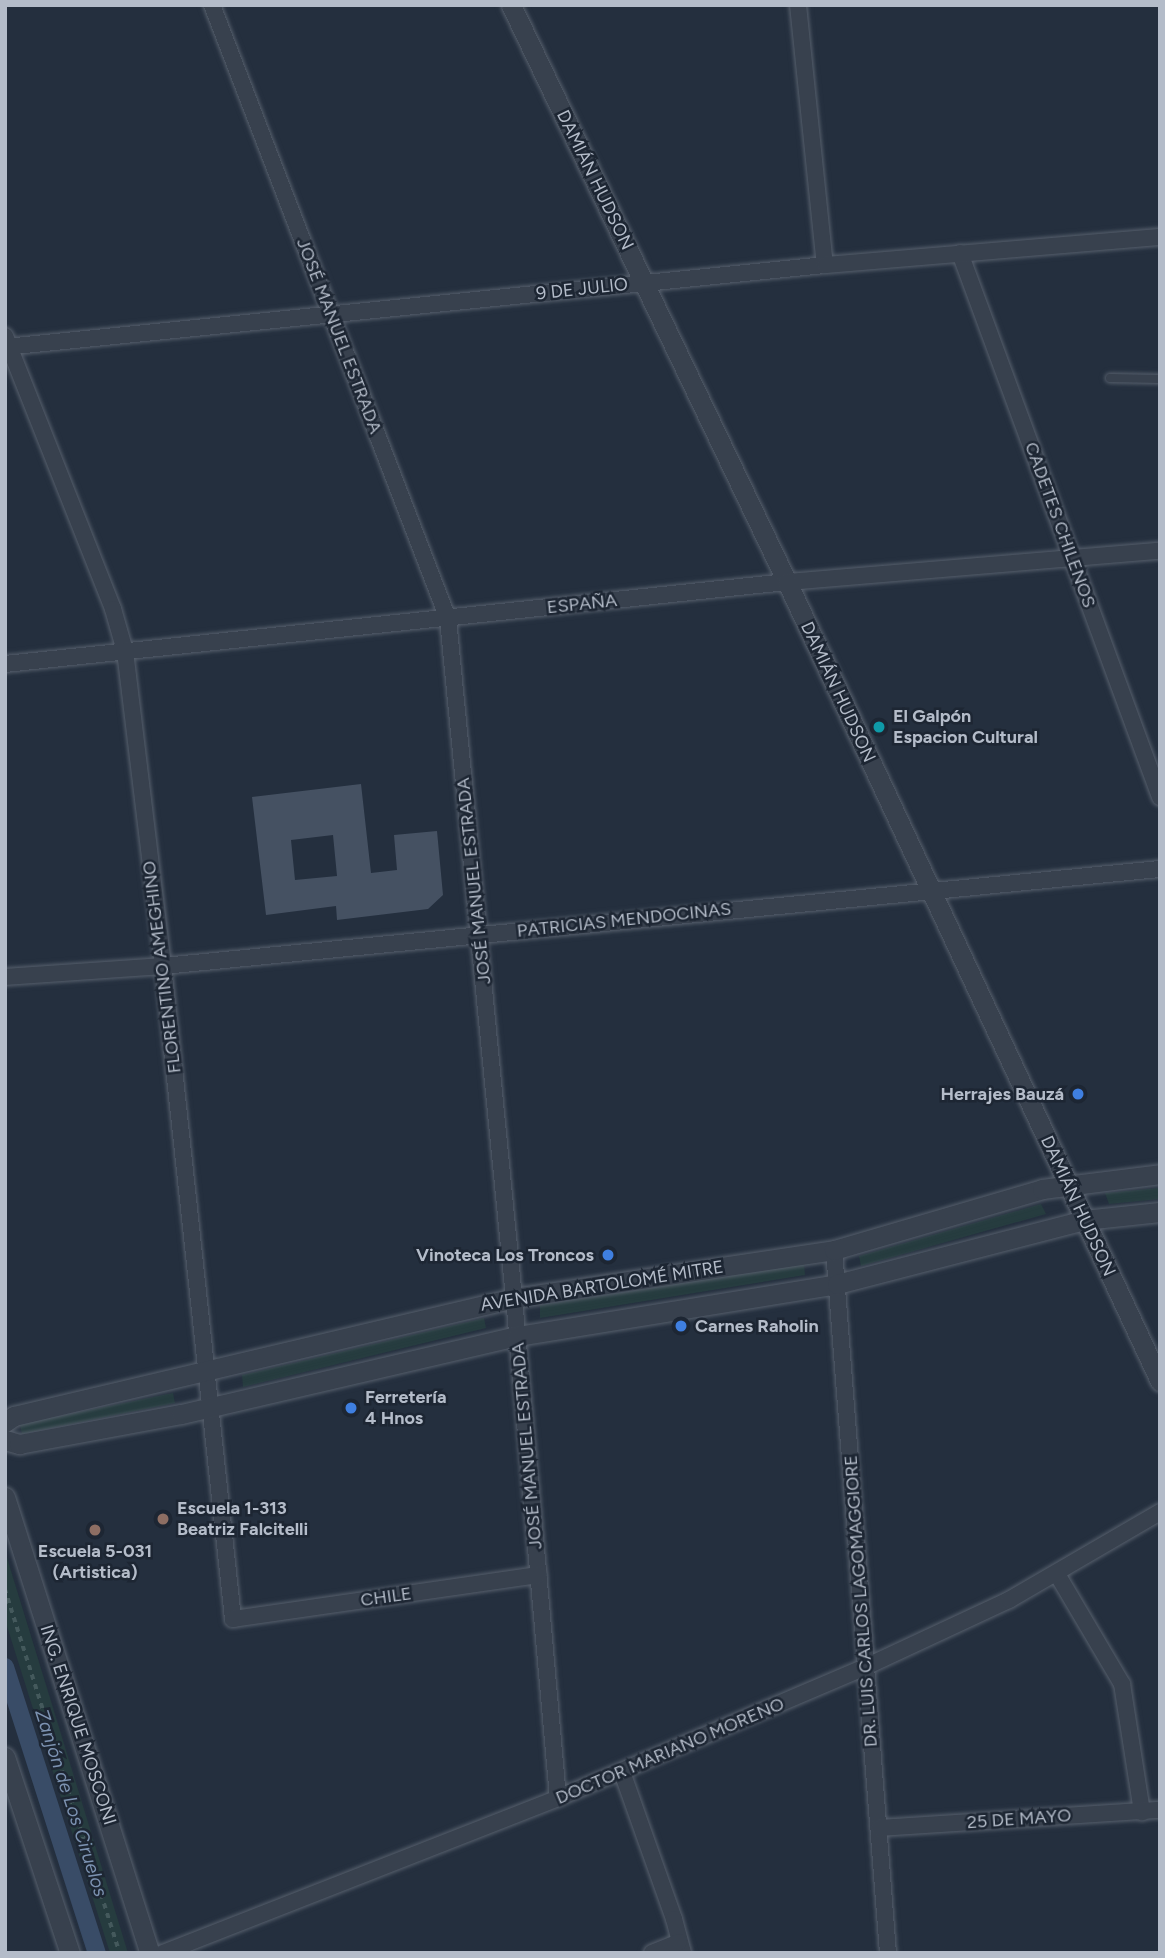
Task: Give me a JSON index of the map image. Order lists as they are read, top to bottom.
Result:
{
  "streets": {
    "street": [
      "DAMIÁN HUDSON",
      "9 DE JULIO",
      "JOSÉ MANUEL ESTRADA",
      "CADETES CHILENOS",
      "ESPAÑA",
      "PATRICIAS MENDOCINAS",
      "FLORENTINO AMEGHINO",
      "AVENIDA BARTOLOMÉ MITRE",
      "CHILE",
      "DR. LUIS CARLOS LAGOMAGGIORE",
      "ING. ENRIQUE MOSCONI",
      "DOCTOR MARIANO MORENO",
      "25 DE MAYO"
    ]
  },
  "crossings": [
    ["DAMIÁN HUDSON", "9 DE JULIO"],
    ["DAMIÁN HUDSON", "ESPAÑA"],
    ["DAMIÁN HUDSON", "PATRICIAS MENDOCINAS"],
    ["DAMIÁN HUDSON", "AVENIDA BARTOLOMÉ MITRE"],
    ["9 DE JULIO", "JOSÉ MANUEL ESTRADA"],
    ["9 DE JULIO", "CADETES CHILENOS"],
    ["9 DE JULIO", "FLORENTINO AMEGHINO"],
    ["JOSÉ MANUEL ESTRADA", "ESPAÑA"],
    ["JOSÉ MANUEL ESTRADA", "PATRICIAS MENDOCINAS"],
    ["JOSÉ MANUEL ESTRADA", "AVENIDA BARTOLOMÉ MITRE"],
    ["JOSÉ MANUEL ESTRADA", "CHILE"],
    ["JOSÉ MANUEL ESTRADA", "DOCTOR MARIANO MORENO"],
    ["CADETES CHILENOS", "ESPAÑA"],
    ["ESPAÑA", "FLORENTINO AMEGHINO"],
    ["PATRICIAS MENDOCINAS", "FLORENTINO AMEGHINO"],
    ["FLORENTINO AMEGHINO", "AVENIDA BARTOLOMÉ MITRE"],
    ["FLORENTINO AMEGHINO", "CHILE"],
    ["AVENIDA BARTOLOMÉ MITRE", "DR. LUIS CARLOS LAGOMAGGIORE"],
    ["DR. LUIS CARLOS LAGOMAGGIORE", "DOCTOR MARIANO MORENO"],
    ["DR. LUIS CARLOS LAGOMAGGIORE", "25 DE MAYO"]
  ],
  "water": ["Zanjón de Los Ciruelos"],
  "places": [
    "El Galpón Espacion Cultural",
    "Herrajes Bauzá",
    "Vinoteca Los Troncos",
    "Carnes Raholin",
    "Ferretería 4 Hnos",
    "Escuela 1-313 Beatriz Falcitelli",
    "Escuela 5-031 (Artistica)"
  ]
}
